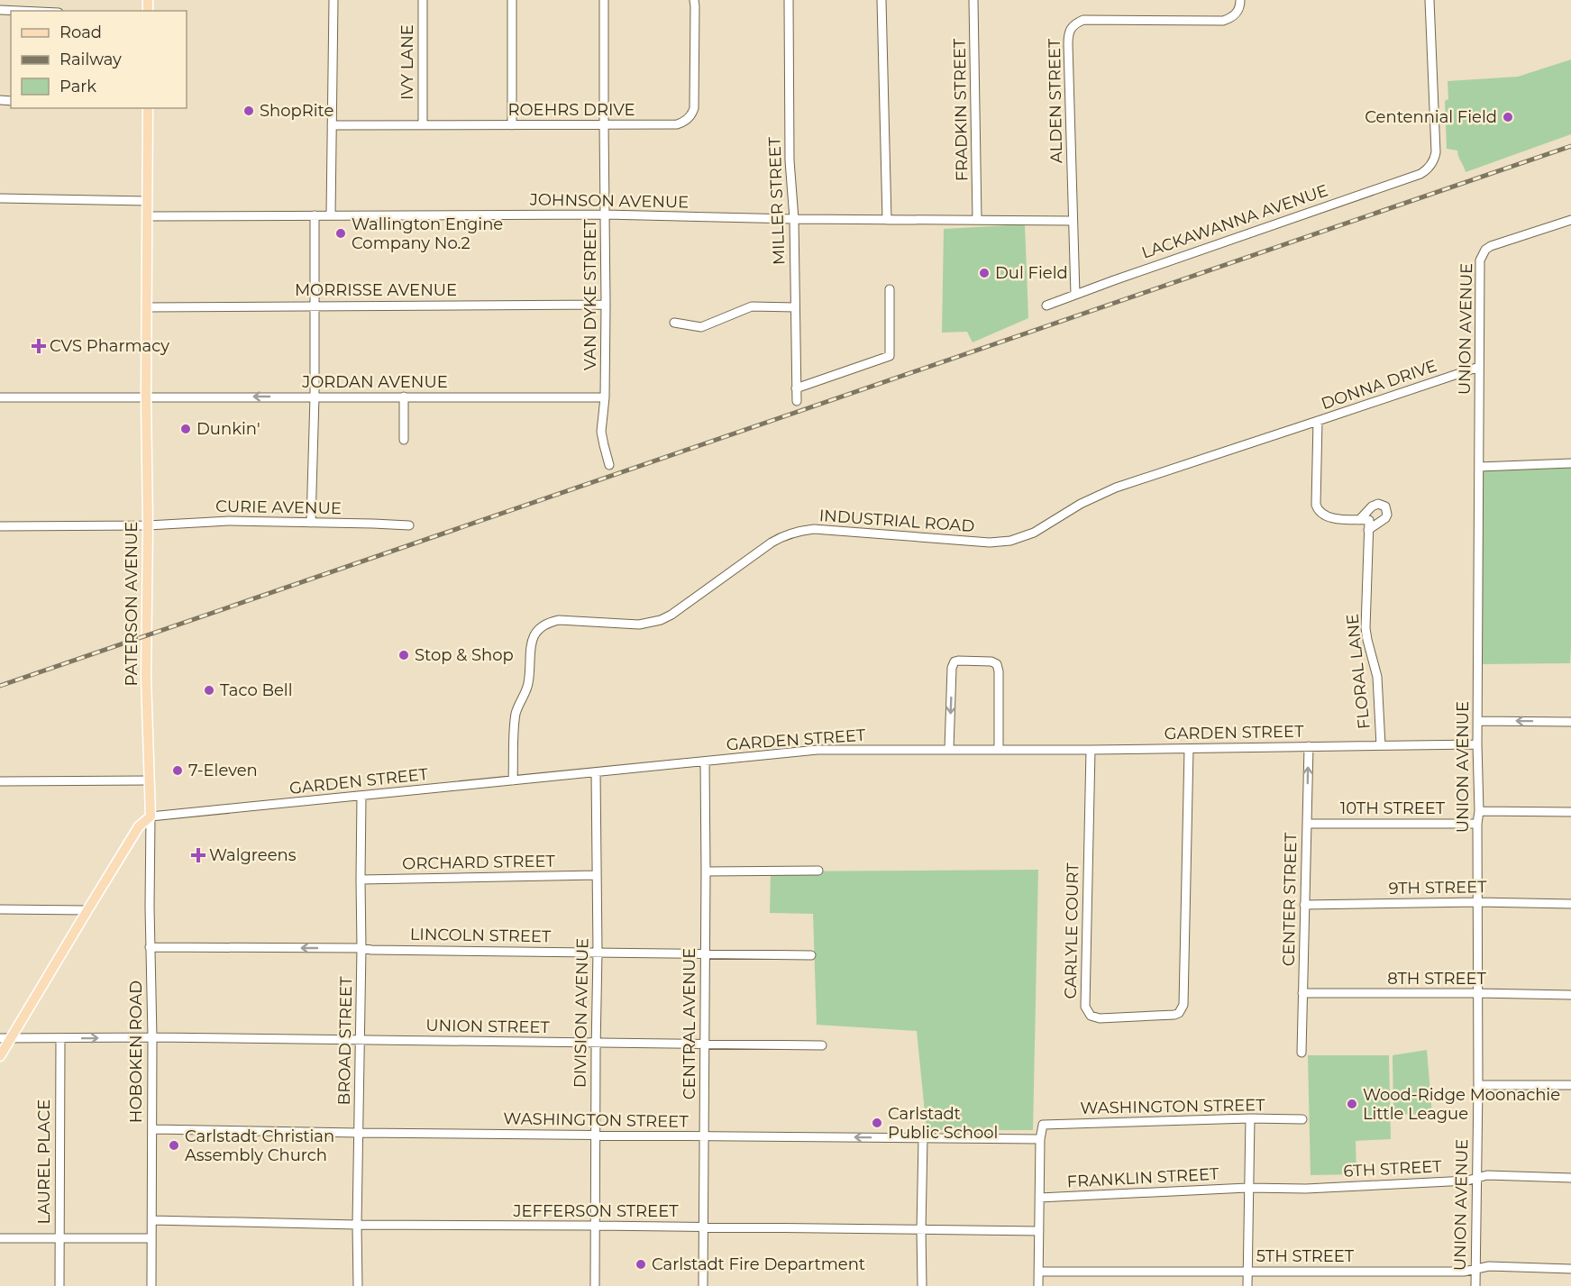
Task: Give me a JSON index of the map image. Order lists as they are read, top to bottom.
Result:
{
  "streets": {
    "main road": ["PATERSON AVENUE"],
    "street": [
      "IVY LANE",
      "ALDEN STREET",
      "ROEHRS DRIVE",
      "FRADKIN STREET",
      "JOHNSON AVENUE",
      "MILLER STREET",
      "LACKAWANNA AVENUE",
      "MORRISSE AVENUE",
      "VAN DYKE STREET",
      "UNION AVENUE",
      "JORDAN AVENUE",
      "DONNA DRIVE",
      "CURIE AVENUE",
      "INDUSTRIAL ROAD",
      "FLORAL LANE",
      "GARDEN STREET",
      "10TH STREET",
      "ORCHARD STREET",
      "9TH STREET",
      "CENTER STREET",
      "CARLYLE COURT",
      "LINCOLN STREET",
      "8TH STREET",
      "DIVISION AVENUE",
      "CENTRAL AVENUE",
      "UNION STREET",
      "BROAD STREET",
      "HOBOKEN ROAD",
      "WASHINGTON STREET",
      "LAUREL PLACE",
      "6TH STREET",
      "FRANKLIN STREET",
      "JEFFERSON STREET",
      "5TH STREET"
    ]
  },
  "crossings": [
    ["IVY LANE", "ROEHRS DRIVE"],
    ["ALDEN STREET", "JOHNSON AVENUE"],
    ["ALDEN STREET", "LACKAWANNA AVENUE"],
    ["ROEHRS DRIVE", "VAN DYKE STREET"],
    ["FRADKIN STREET", "JOHNSON AVENUE"],
    ["JOHNSON AVENUE", "MILLER STREET"],
    ["JOHNSON AVENUE", "VAN DYKE STREET"],
    ["JOHNSON AVENUE", "PATERSON AVENUE"],
    ["MORRISSE AVENUE", "VAN DYKE STREET"],
    ["MORRISSE AVENUE", "PATERSON AVENUE"],
    ["VAN DYKE STREET", "JORDAN AVENUE"],
    ["UNION AVENUE", "DONNA DRIVE"],
    ["UNION AVENUE", "GARDEN STREET"],
    ["UNION AVENUE", "10TH STREET"],
    ["UNION AVENUE", "9TH STREET"],
    ["UNION AVENUE", "8TH STREET"],
    ["UNION AVENUE", "6TH STREET"],
    ["UNION AVENUE", "5TH STREET"],
    ["JORDAN AVENUE", "PATERSON AVENUE"],
    ["DONNA DRIVE", "INDUSTRIAL ROAD"],
    ["CURIE AVENUE", "PATERSON AVENUE"],
    ["INDUSTRIAL ROAD", "GARDEN STREET"],
    ["PATERSON AVENUE", "GARDEN STREET"],
    ["PATERSON AVENUE", "HOBOKEN ROAD"],
    ["FLORAL LANE", "GARDEN STREET"],
    ["GARDEN STREET", "CENTER STREET"],
    ["GARDEN STREET", "CARLYLE COURT"],
    ["GARDEN STREET", "DIVISION AVENUE"],
    ["GARDEN STREET", "CENTRAL AVENUE"],
    ["GARDEN STREET", "BROAD STREET"],
    ["GARDEN STREET", "HOBOKEN ROAD"],
    ["10TH STREET", "CENTER STREET"],
    ["ORCHARD STREET", "DIVISION AVENUE"],
    ["ORCHARD STREET", "BROAD STREET"],
    ["9TH STREET", "CENTER STREET"],
    ["CENTER STREET", "8TH STREET"],
    ["LINCOLN STREET", "DIVISION AVENUE"],
    ["LINCOLN STREET", "CENTRAL AVENUE"],
    ["LINCOLN STREET", "BROAD STREET"],
    ["LINCOLN STREET", "HOBOKEN ROAD"],
    ["DIVISION AVENUE", "UNION STREET"],
    ["DIVISION AVENUE", "WASHINGTON STREET"],
    ["DIVISION AVENUE", "JEFFERSON STREET"],
    ["CENTRAL AVENUE", "UNION STREET"],
    ["CENTRAL AVENUE", "WASHINGTON STREET"],
    ["CENTRAL AVENUE", "JEFFERSON STREET"],
    ["UNION STREET", "BROAD STREET"],
    ["UNION STREET", "HOBOKEN ROAD"],
    ["UNION STREET", "LAUREL PLACE"],
    ["BROAD STREET", "WASHINGTON STREET"],
    ["BROAD STREET", "JEFFERSON STREET"],
    ["HOBOKEN ROAD", "WASHINGTON STREET"],
    ["HOBOKEN ROAD", "JEFFERSON STREET"],
    ["6TH STREET", "FRANKLIN STREET"]
  ],
  "places": {
    "other": [
      "ShopRite",
      "Centennial Field",
      "Wallington Engine Company No.2",
      "Dul Field",
      "Dunkin'",
      "Stop & Shop",
      "Taco Bell",
      "7-Eleven",
      "Wood-Ridge Moonachie Little League",
      "Carlstadt Public School",
      "Carlstadt Christian Assembly Church",
      "Carlstadt Fire Department"
    ],
    "health": ["CVS Pharmacy", "Walgreens"]
  },
  "legend": ["Road", "Railway", "Park"]
}
